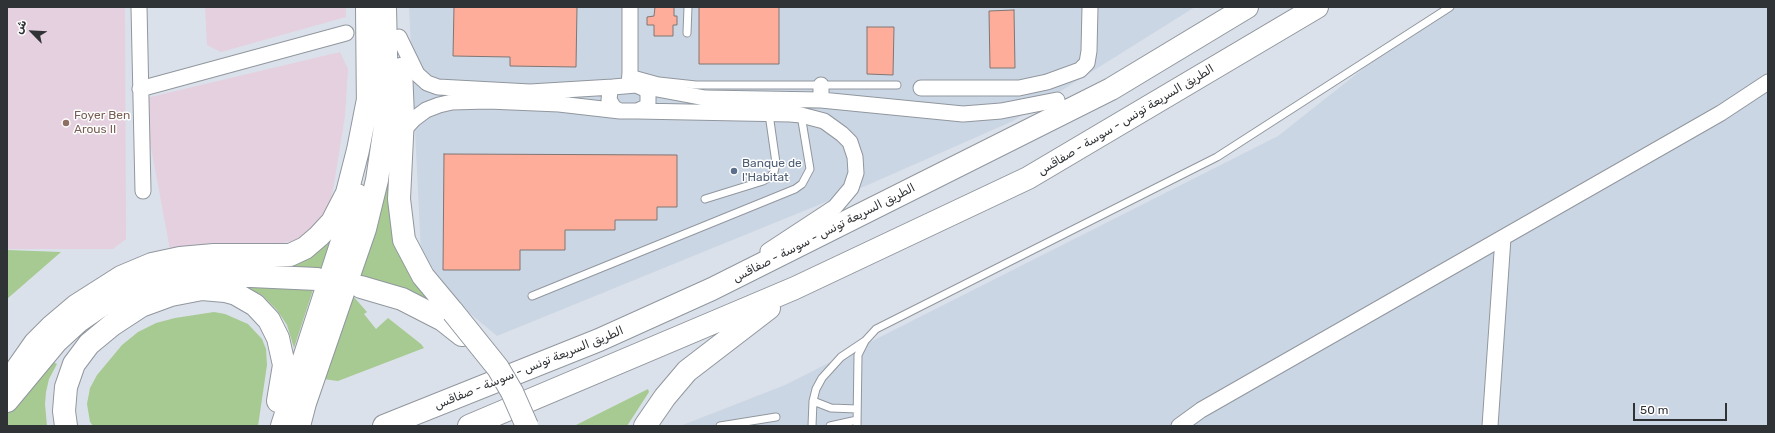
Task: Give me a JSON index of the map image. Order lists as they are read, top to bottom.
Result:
{
  "streets": {
    "highway": ["الطريق السريعة تونس - سوسة - صفاقس"]
  },
  "places": ["Foyer Ben Arous II", "Banque de l'Habitat"],
  "scale_bar": "50 m",
  "north": "top left"
}
